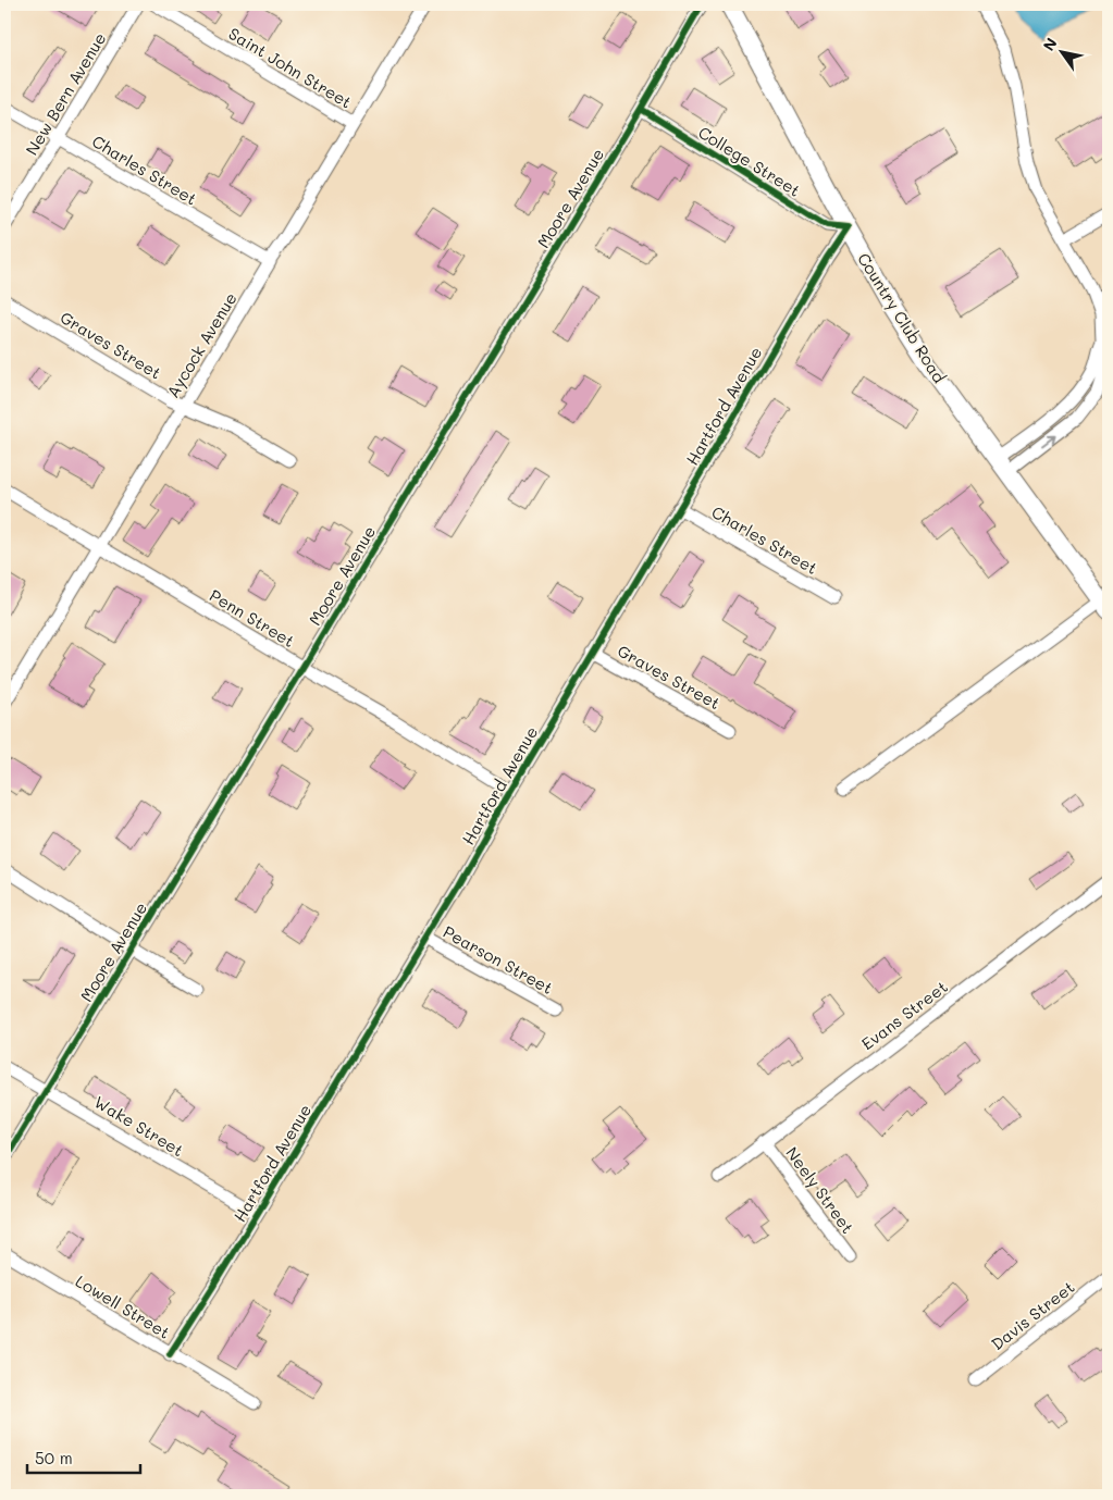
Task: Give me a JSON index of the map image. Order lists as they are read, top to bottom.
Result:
{
  "streets": {
    "street": [
      "Saint John Street",
      "New Bern Avenue",
      "College Street",
      "Charles Street",
      "Moore Avenue",
      "Country Club Road",
      "Graves Street",
      "Aycock Avenue",
      "Hartford Avenue",
      "Penn Street",
      "Pearson Street",
      "Evans Street",
      "Wake Street",
      "Neely Street",
      "Lowell Street",
      "Davis Street"
    ]
  },
  "crossings": [
    ["Saint John Street", "Aycock Avenue"],
    ["New Bern Avenue", "Charles Street"],
    ["College Street", "Moore Avenue"],
    ["College Street", "Country Club Road"],
    ["College Street", "Hartford Avenue"],
    ["Charles Street", "Aycock Avenue"],
    ["Charles Street", "Hartford Avenue"],
    ["Moore Avenue", "Penn Street"],
    ["Moore Avenue", "Wake Street"],
    ["Country Club Road", "Hartford Avenue"],
    ["Graves Street", "Aycock Avenue"],
    ["Graves Street", "Hartford Avenue"],
    ["Aycock Avenue", "Penn Street"],
    ["Hartford Avenue", "Penn Street"],
    ["Hartford Avenue", "Pearson Street"],
    ["Hartford Avenue", "Wake Street"],
    ["Hartford Avenue", "Lowell Street"],
    ["Evans Street", "Neely Street"]
  ],
  "scale_bar": "50 m",
  "north": "top left"
}
